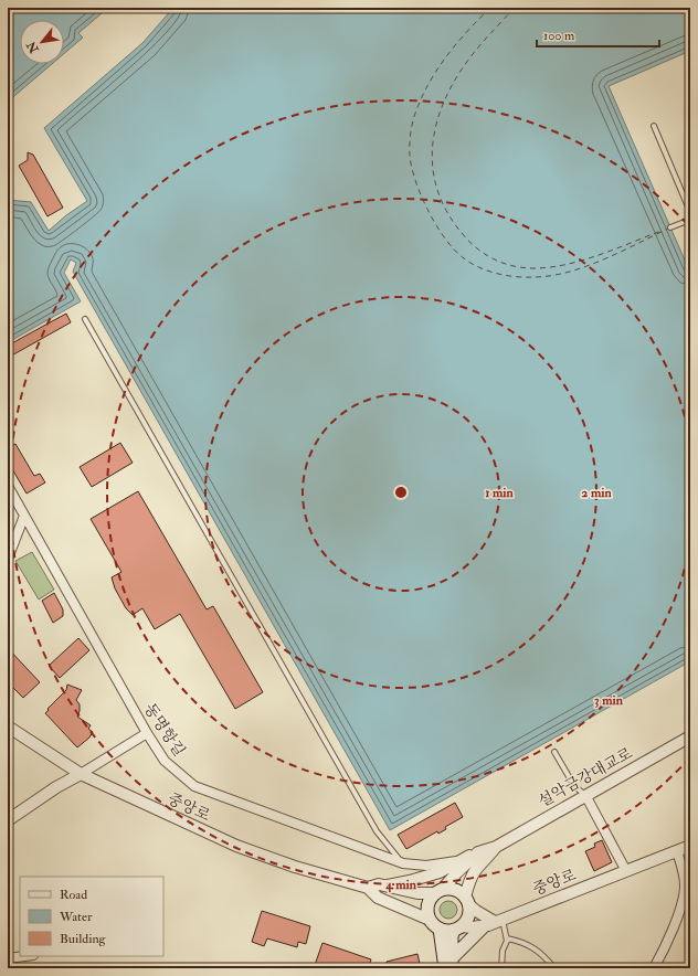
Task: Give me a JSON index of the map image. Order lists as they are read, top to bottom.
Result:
{
  "streets": {
    "street": ["동명항길", "설악금강대교로", "중앙로"]
  },
  "legend": ["Road", "Water", "Building"],
  "scale_bar": "100 m",
  "north": "bottom left",
  "rings": [
    "1 min",
    "2 min",
    "3 min",
    "4 min"
  ]
}
